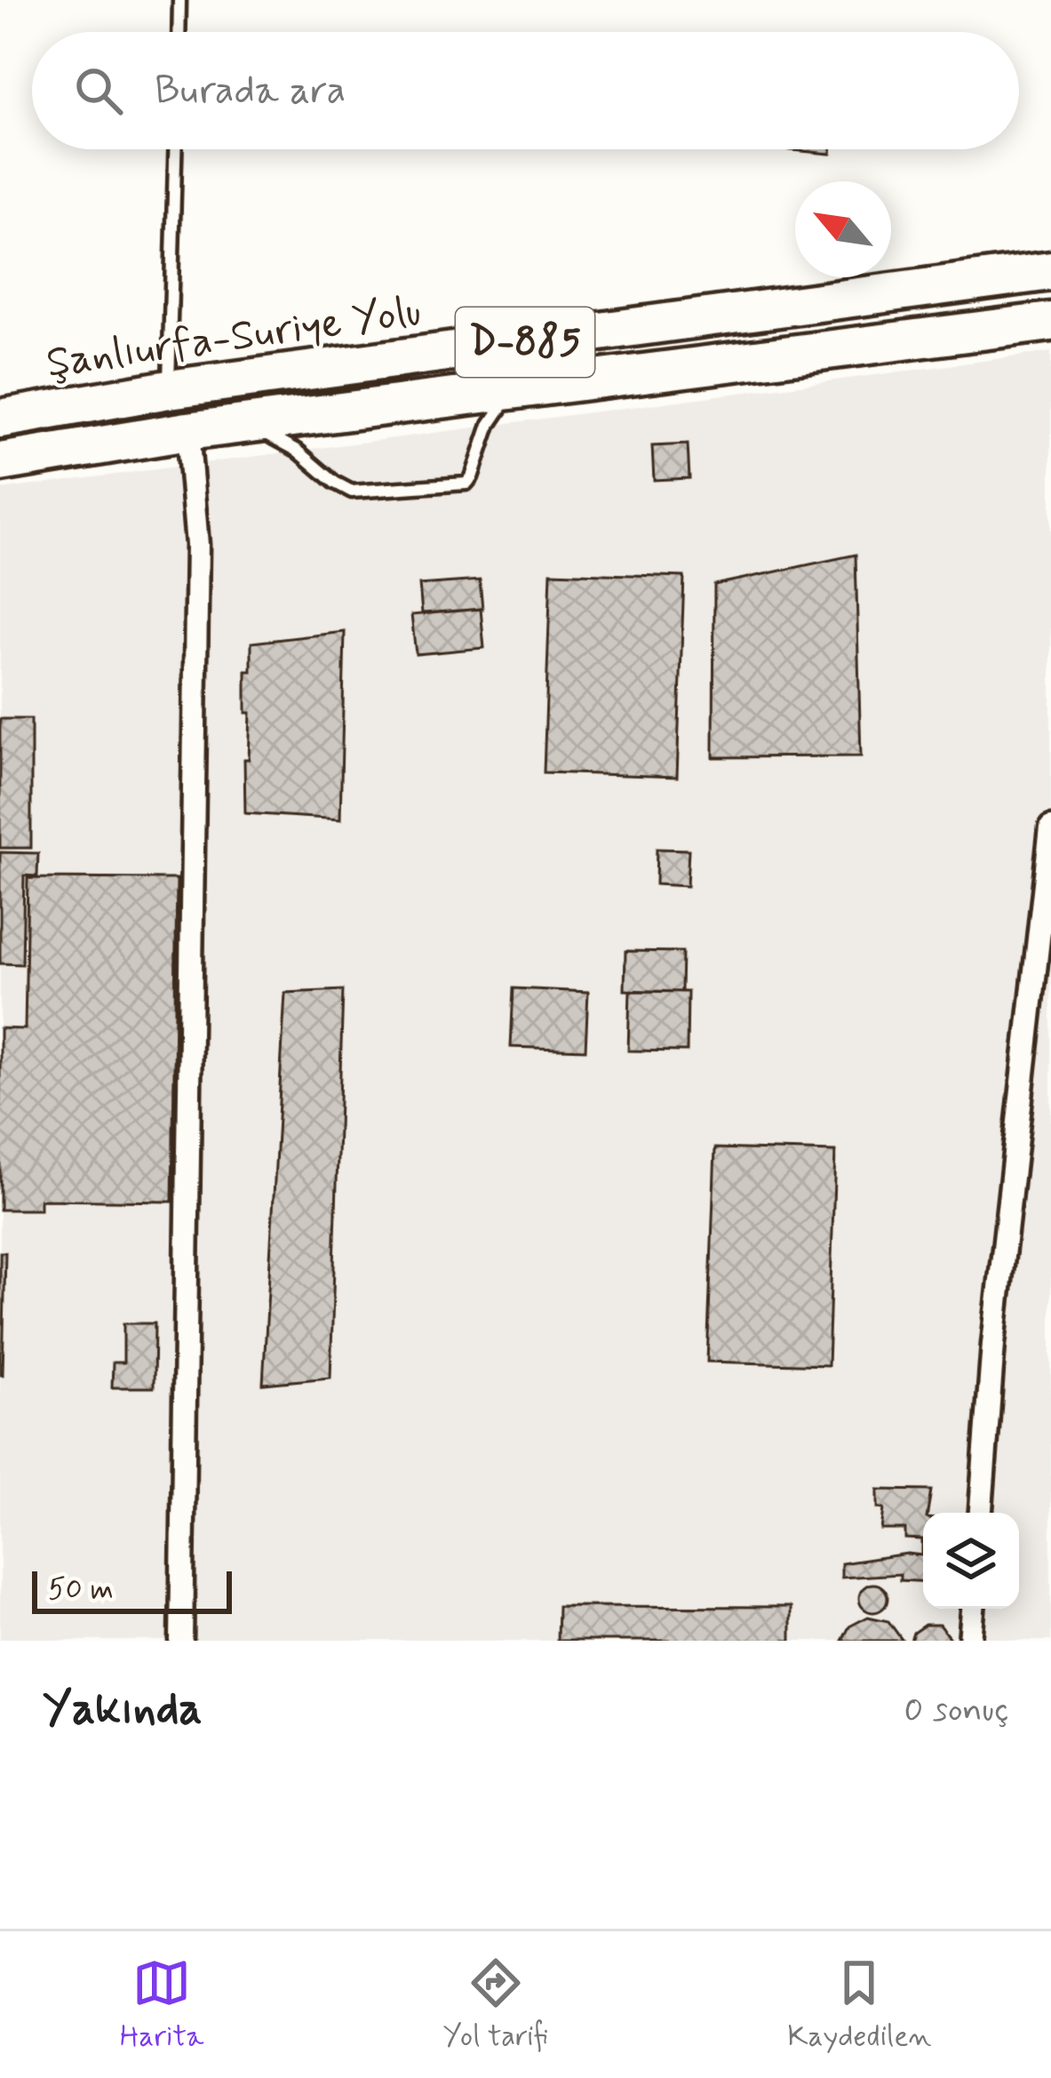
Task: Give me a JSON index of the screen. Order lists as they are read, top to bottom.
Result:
{
  "streets": {
    "highway": ["Şanlıurfa-Suriye Yolu", "D-885"]
  },
  "scale_bar": "50 m",
  "north": "top left",
  "page": {
    "search": "Burada ara",
    "scale": "50 m",
    "heading": ["Yakında", "0 sonuç"],
    "nav": ["Harita", "Yol tarifi", "Kaydedilen"]
  }
}
